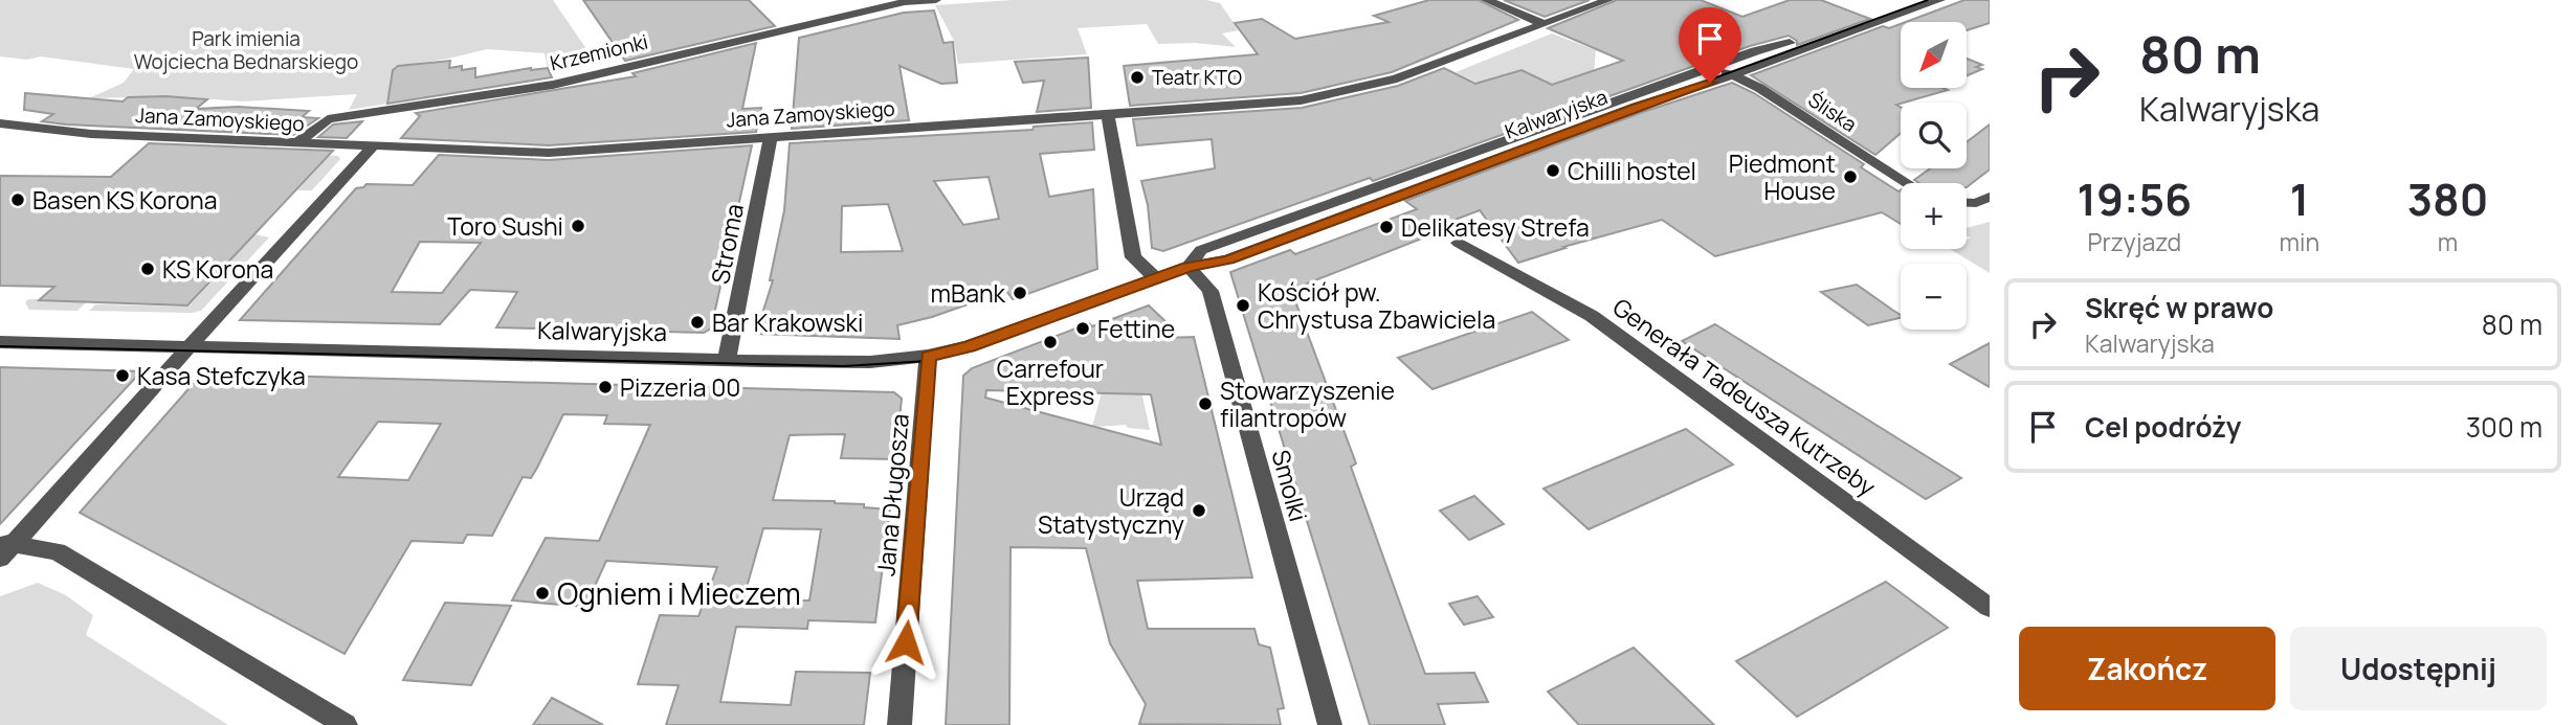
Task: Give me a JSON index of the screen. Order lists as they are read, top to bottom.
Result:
{
  "streets": {
    "street": [
      "Krzemionki",
      "Śliska",
      "Jana Zamoyskiego",
      "Kalwaryjska",
      "Stroma",
      "Generała Tadeusza Kutrzeby",
      "Smolki",
      "Jana Długosza"
    ]
  },
  "crossings": [
    ["Krzemionki", "Jana Zamoyskiego"],
    ["Śliska", "Kalwaryjska"],
    ["Jana Zamoyskiego", "Stroma"],
    ["Kalwaryjska", "Stroma"],
    ["Kalwaryjska", "Smolki"],
    ["Kalwaryjska", "Jana Długosza"]
  ],
  "parks": ["Park imienia Wojciecha Bednarskiego"],
  "places": [
    "Teatr KTO",
    "Chilli hostel",
    "Piedmont House",
    "Basen KS Korona",
    "Toro Sushi",
    "Delikatesy Strefa",
    "KS Korona",
    "mBank",
    "Kościół pw. Chrystusa Zbawiciela",
    "Bar Krakowski",
    "Fettine",
    "Carrefour Express",
    "Kasa Stefczyka",
    "Pizzeria 00",
    "Stowarzyszenie filantropów",
    "Urząd Statystyczny",
    "Ogniem i Mieczem"
  ],
  "north": "bottom left",
  "page": {
    "turn": ["80 m", "Kalwaryjska"],
    "map_buttons": ["+", "−"],
    "eta": [
      "19:56",
      "Przyjazd",
      "1",
      "min",
      "380",
      "m"
    ],
    "list": [
      {
        "name": "Skręć w prawo",
        "note": "Kalwaryjska",
        "value": "80 m"
      },
      {
        "name": "Cel podróży",
        "value": "300 m"
      }
    ],
    "buttons": ["Zakończ", "Udostępnij"]
  }
}
